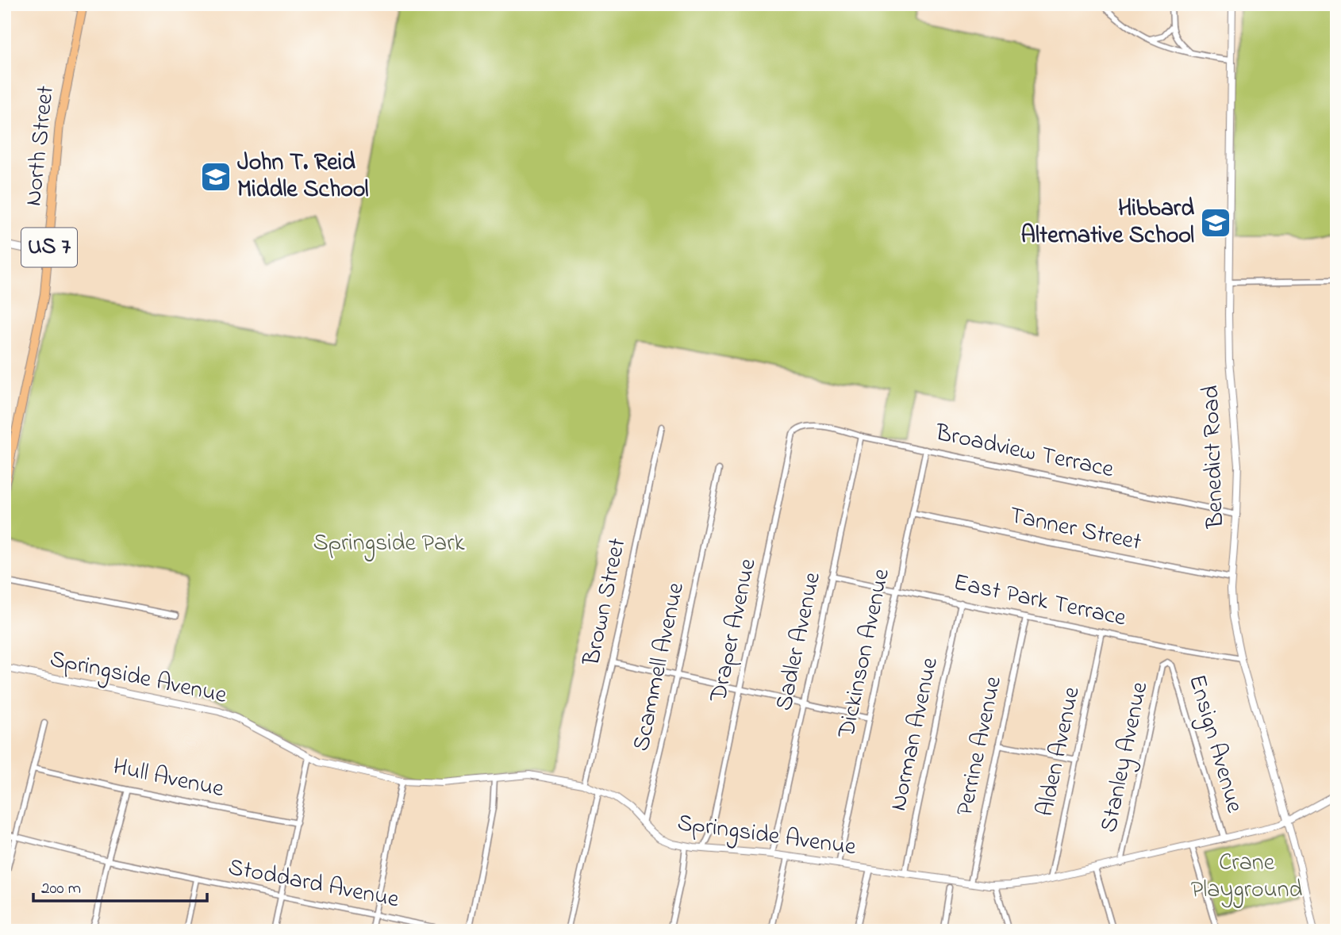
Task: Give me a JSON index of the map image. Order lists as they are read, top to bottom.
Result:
{
  "streets": {
    "main road": ["North Street", "US 7"],
    "street": [
      "Broadview Terrace",
      "Benedict Road",
      "Tanner Street",
      "East Park Terrace",
      "Brown Street",
      "Draper Avenue",
      "Sadler Avenue",
      "Dickinson Avenue",
      "Scammell Avenue",
      "Springside Avenue",
      "Norman Avenue",
      "Ensign Avenue",
      "Perrine Avenue",
      "Alden Avenue",
      "Stanley Avenue",
      "Hull Avenue",
      "Stoddard Avenue"
    ]
  },
  "crossings": [
    ["Broadview Terrace", "Benedict Road"],
    ["Broadview Terrace", "Draper Avenue"],
    ["Broadview Terrace", "Sadler Avenue"],
    ["Broadview Terrace", "Dickinson Avenue"],
    ["Benedict Road", "Tanner Street"],
    ["Benedict Road", "East Park Terrace"],
    ["Benedict Road", "Springside Avenue"],
    ["Tanner Street", "Dickinson Avenue"],
    ["East Park Terrace", "Sadler Avenue"],
    ["East Park Terrace", "Dickinson Avenue"],
    ["East Park Terrace", "Norman Avenue"],
    ["East Park Terrace", "Perrine Avenue"],
    ["East Park Terrace", "Alden Avenue"],
    ["Brown Street", "Springside Avenue"],
    ["Draper Avenue", "Springside Avenue"],
    ["Sadler Avenue", "Springside Avenue"],
    ["Dickinson Avenue", "Springside Avenue"],
    ["Scammell Avenue", "Springside Avenue"],
    ["Springside Avenue", "Norman Avenue"],
    ["Springside Avenue", "Ensign Avenue"],
    ["Springside Avenue", "Perrine Avenue"],
    ["Springside Avenue", "Alden Avenue"],
    ["Springside Avenue", "Stanley Avenue"],
    ["Ensign Avenue", "Stanley Avenue"]
  ],
  "parks": ["Springside Park", "Crane Playground"],
  "places": {
    "school or university": ["John T. Reid Middle School", "Hibbard Alternative School"]
  },
  "scale_bar": "200 m"
}
